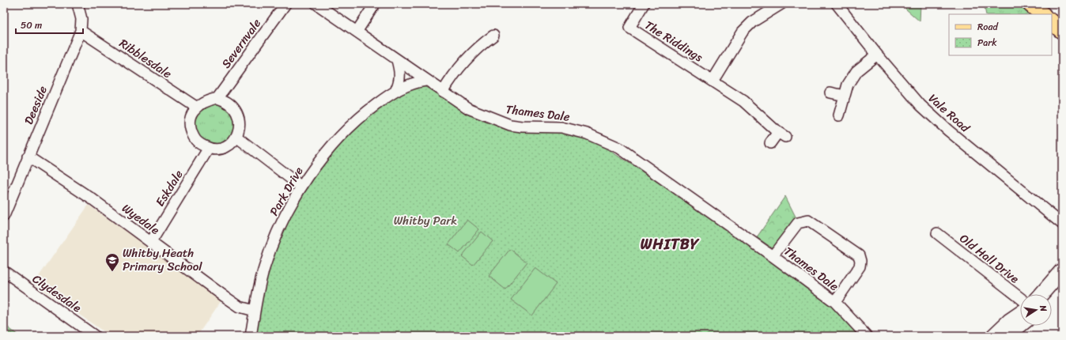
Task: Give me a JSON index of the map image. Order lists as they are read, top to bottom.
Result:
{
  "streets": {
    "street": [
      "The Riddings",
      "Severnvale",
      "Ribblesdale",
      "Deeside",
      "Thames Dale",
      "Vale Road",
      "Eskdale",
      "Park Drive",
      "Wyedale",
      "Old Hall Drive",
      "Clydesdale"
    ]
  },
  "crossings": [
    ["Severnvale", "Ribblesdale"],
    ["Severnvale", "Eskdale"],
    ["Ribblesdale", "Deeside"],
    ["Ribblesdale", "Eskdale"],
    ["Deeside", "Wyedale"],
    ["Thames Dale", "Park Drive"],
    ["Eskdale", "Wyedale"],
    ["Park Drive", "Wyedale"]
  ],
  "districts": ["WHITBY"],
  "parks": ["Whitby Park"],
  "places": {
    "school or university": ["Whitby Heath Primary School"]
  },
  "legend": ["Road", "Park"],
  "scale_bar": "50 m",
  "north": "right"
}
